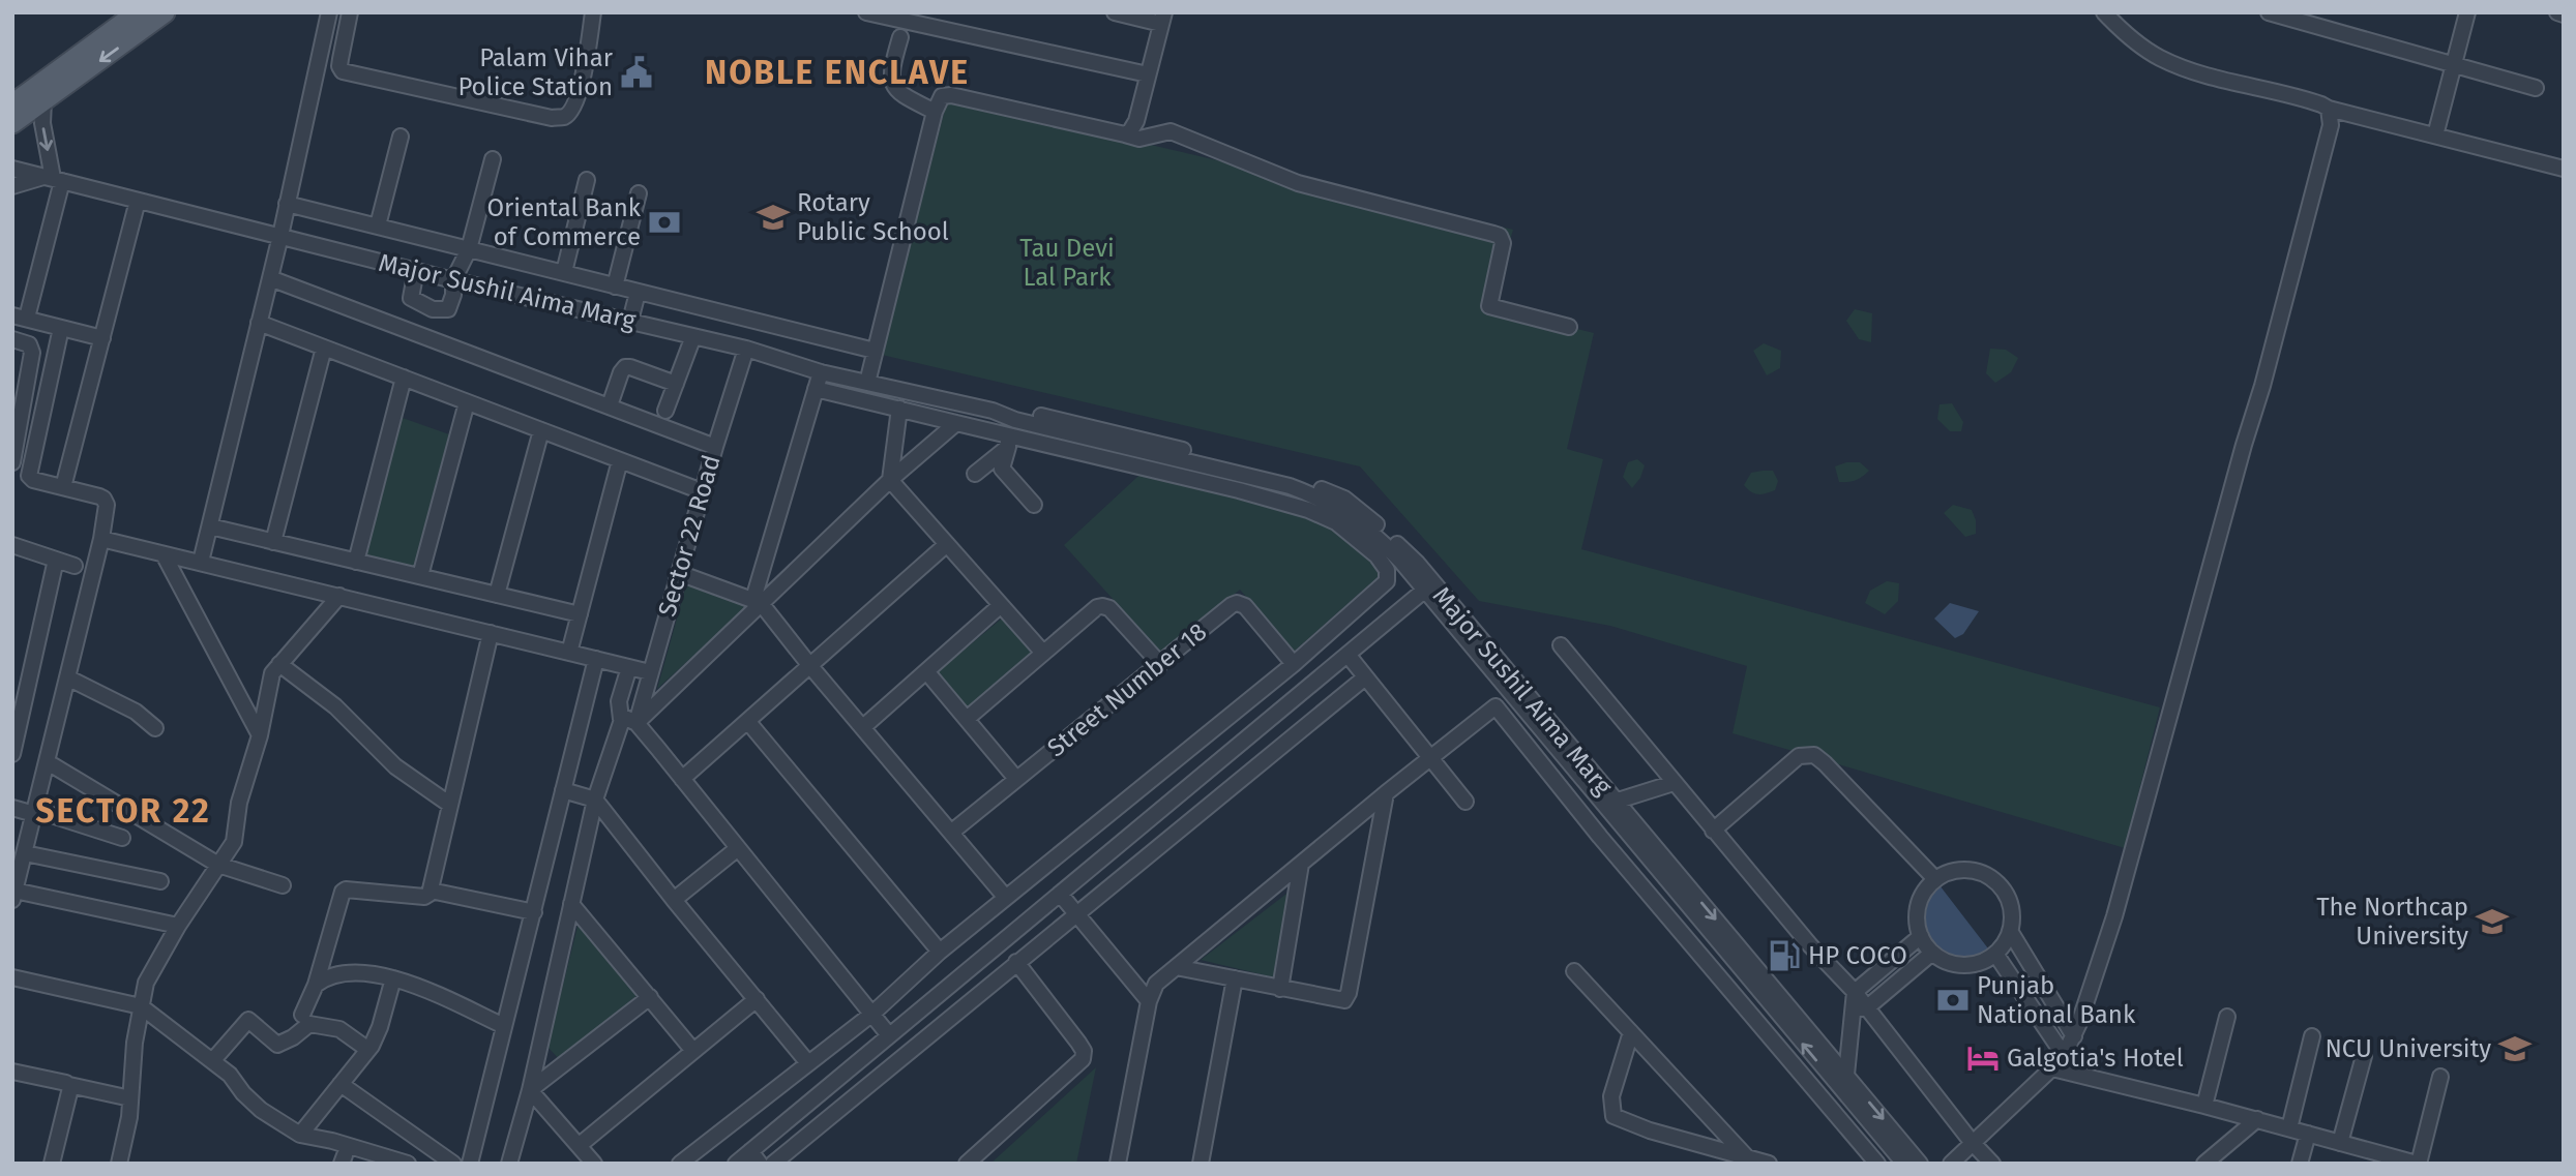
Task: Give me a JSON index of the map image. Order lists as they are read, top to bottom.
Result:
{
  "streets": {
    "street": ["Major Sushil Aima Marg", "Sector 22 Road", "Street Number 18"]
  },
  "crossings": [
    ["Major Sushil Aima Marg", "Sector 22 Road"]
  ],
  "districts": ["NOBLE ENCLAVE", "SECTOR 22"],
  "parks": ["Tau Devi Lal Park"],
  "places": {
    "public building": ["Palam Vihar Police Station"],
    "school or university": ["Rotary Public School", "The Northcap University", "NCU University"],
    "bank": ["Oriental Bank of Commerce", "Punjab National Bank"],
    "fuel station": ["HP COCO"],
    "hotel": ["Galgotia's Hotel"]
  }
}
